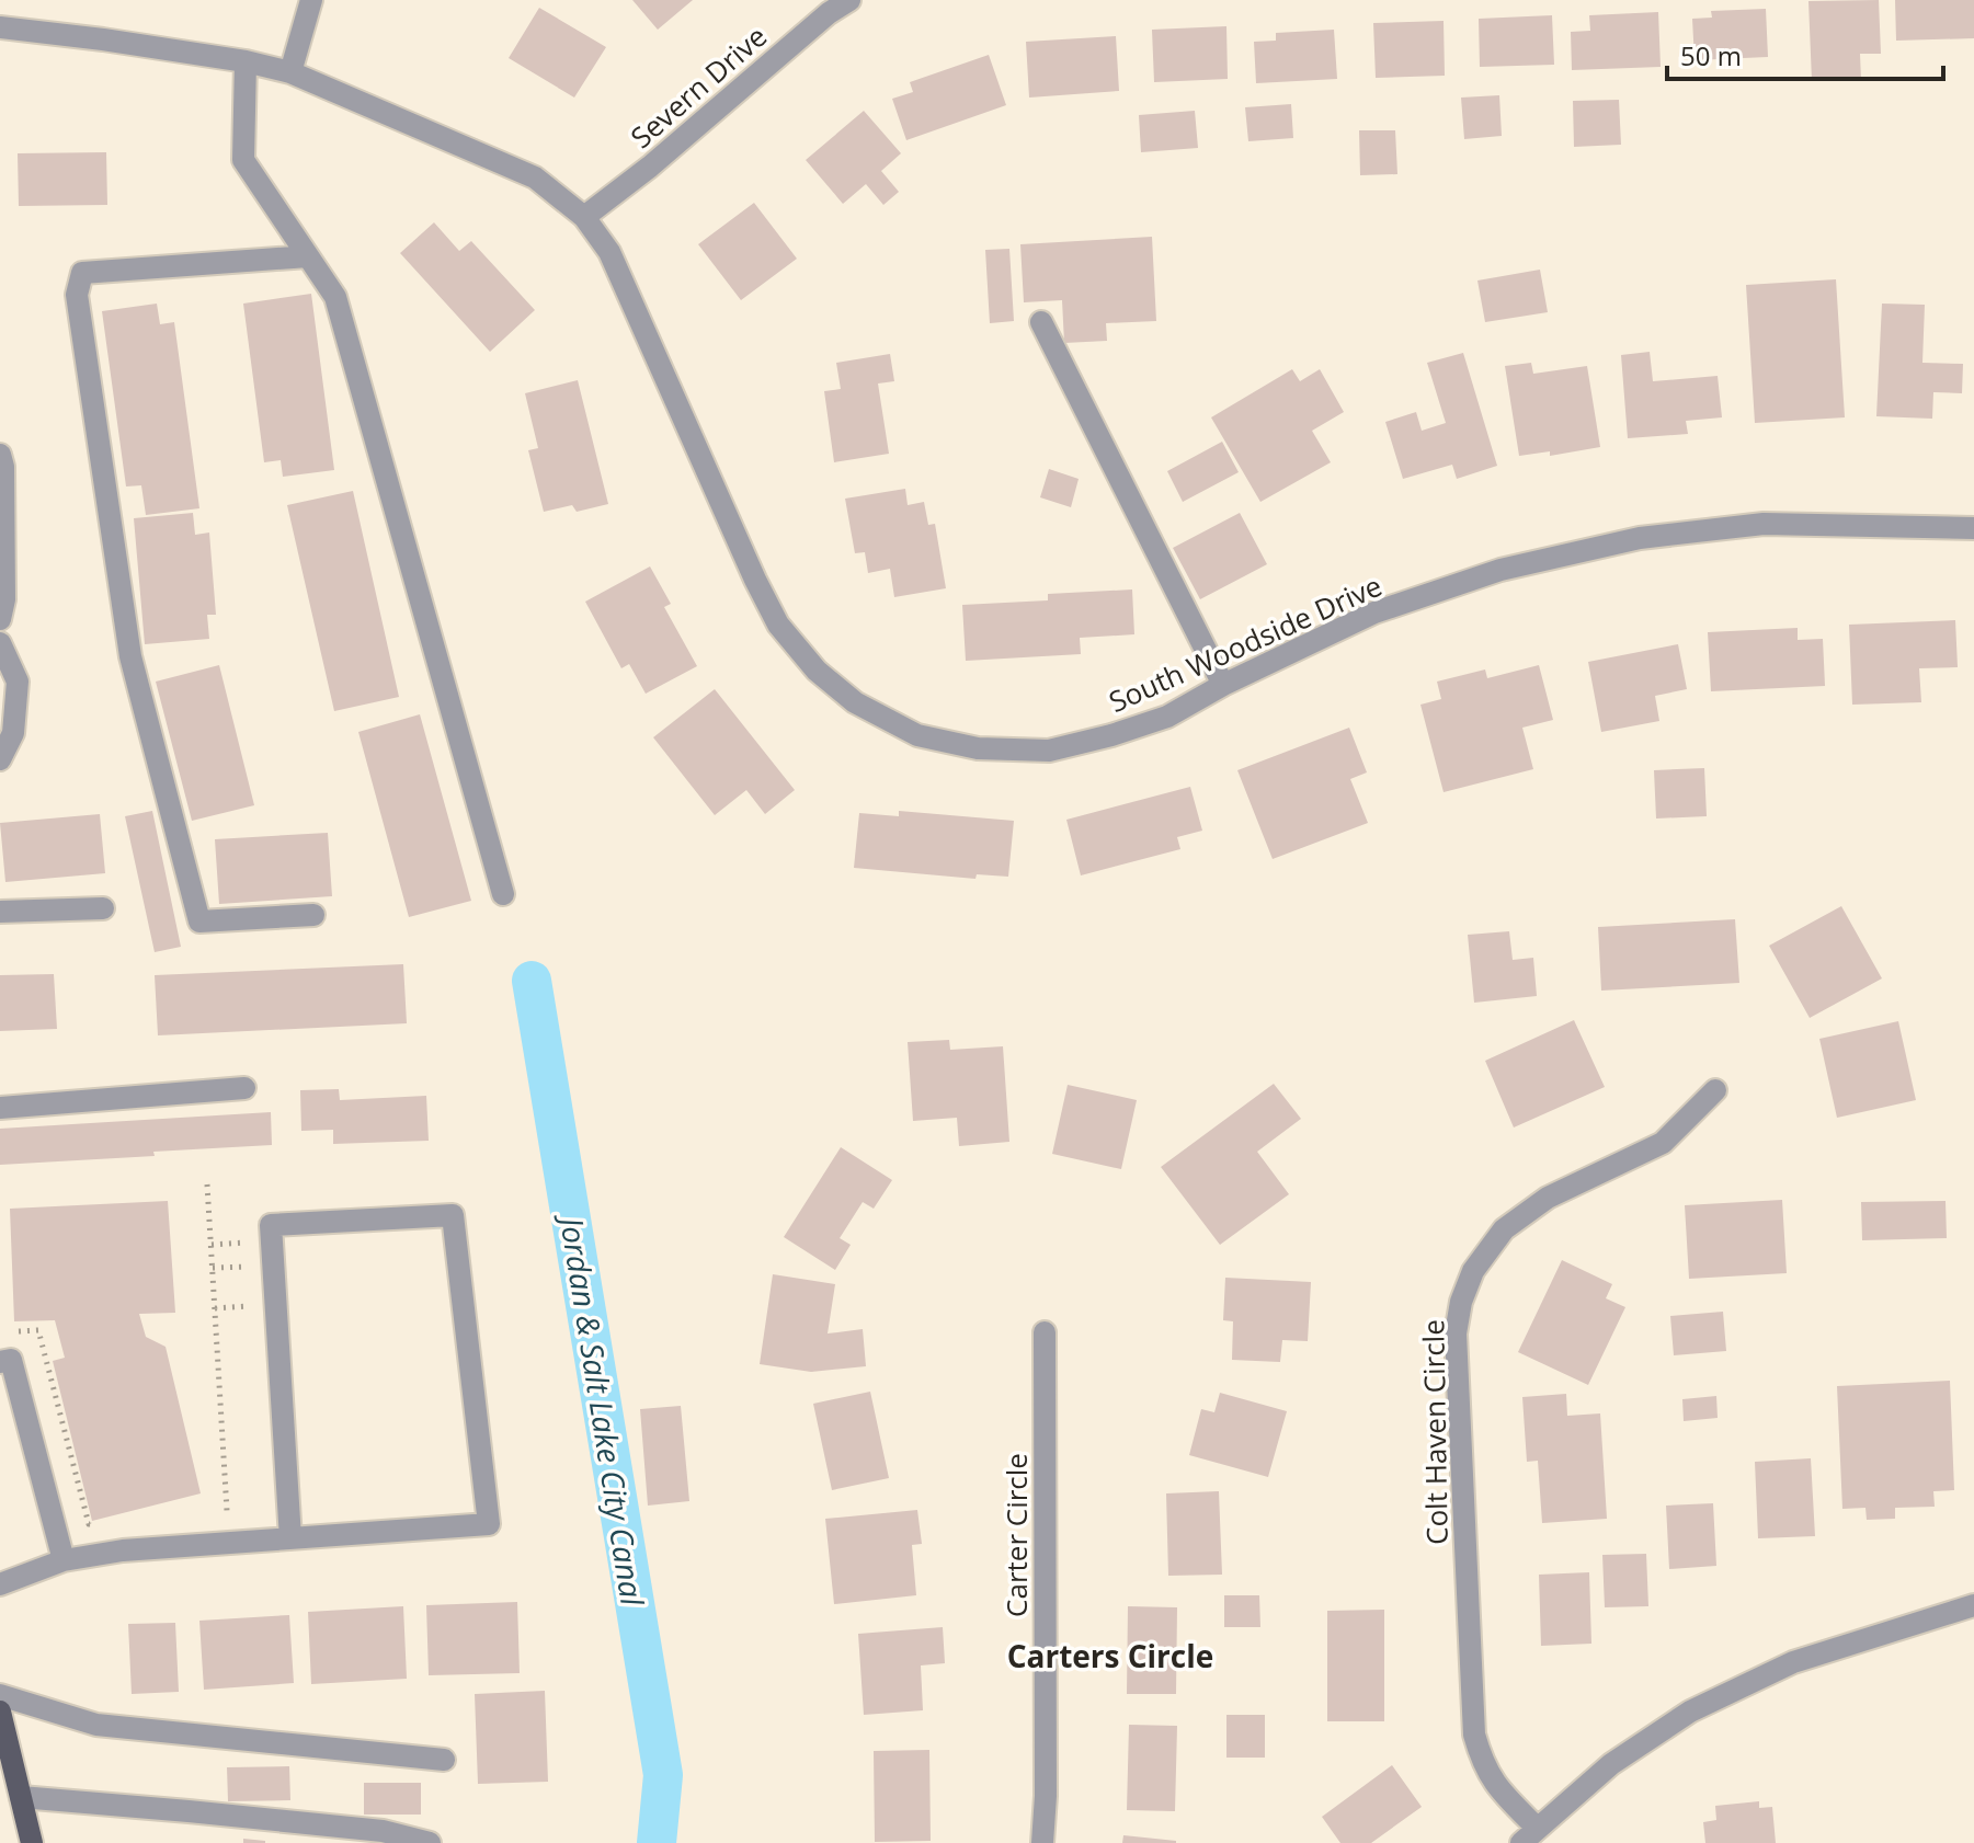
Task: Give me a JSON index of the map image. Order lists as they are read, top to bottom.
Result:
{
  "streets": {
    "street": [
      "Severn Drive",
      "South Woodside Drive",
      "Colt Haven Circle",
      "Carter Circle"
    ]
  },
  "crossings": [
    ["Severn Drive", "South Woodside Drive"]
  ],
  "districts": ["Carters Circle"],
  "water": ["Jordan & Salt Lake City Canal"],
  "scale_bar": "50 m"
}
